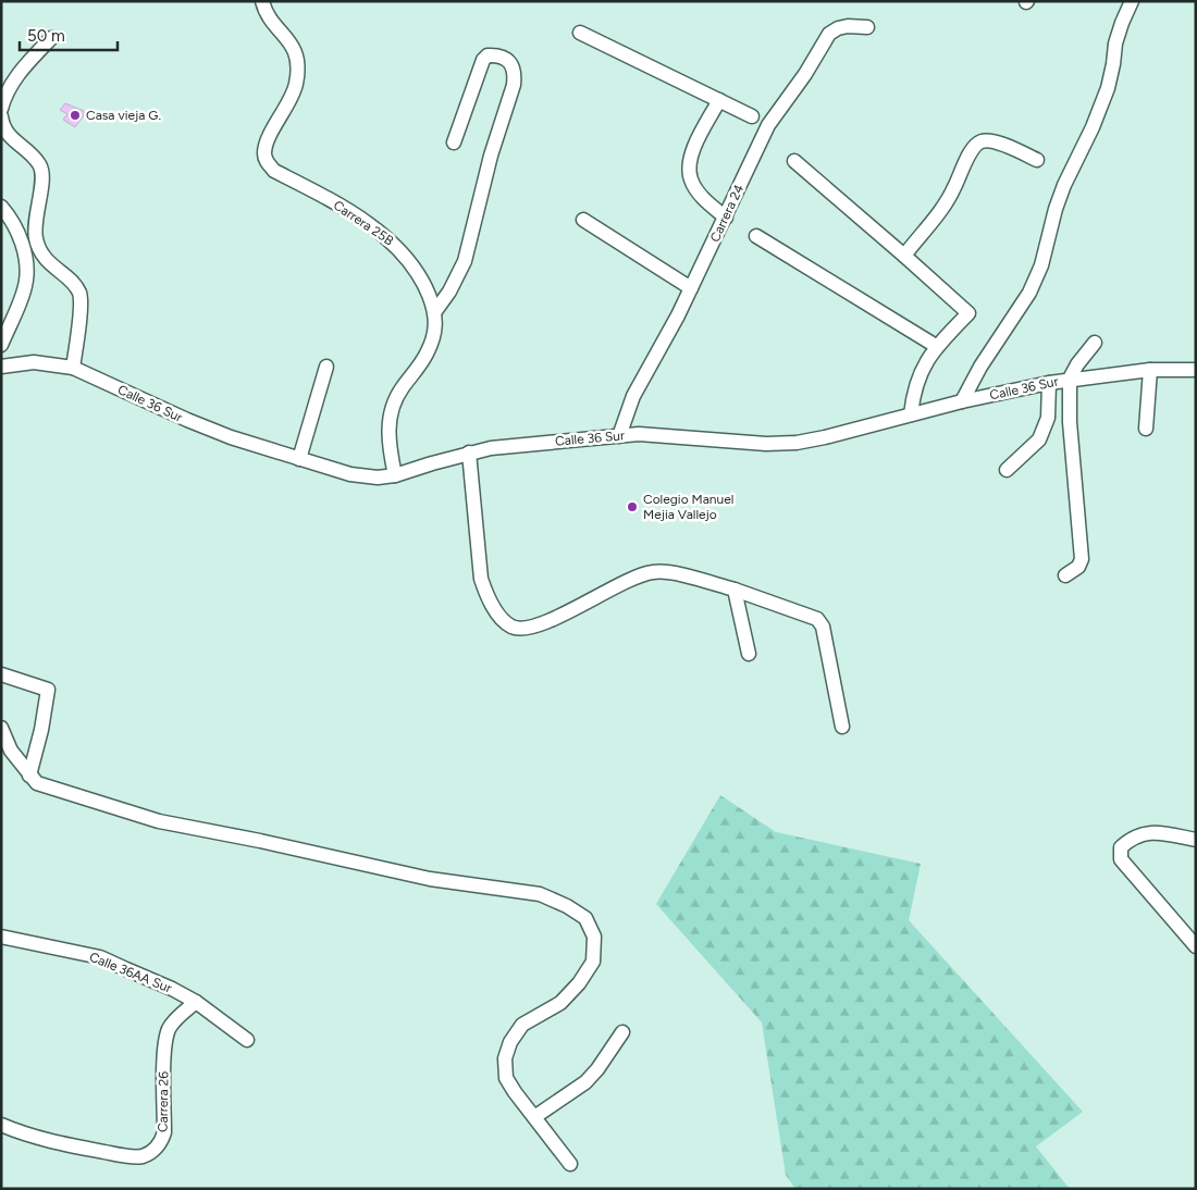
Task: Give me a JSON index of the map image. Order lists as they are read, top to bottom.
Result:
{
  "streets": {
    "street": [
      "Carrera 24",
      "Carrera 25B",
      "Calle 36 Sur",
      "Calle 36AA Sur",
      "Carrera 26"
    ]
  },
  "crossings": [
    ["Carrera 24", "Calle 36 Sur"],
    ["Carrera 25B", "Calle 36 Sur"],
    ["Calle 36AA Sur", "Carrera 26"]
  ],
  "places": ["Casa vieja G.", "Colegio Manuel Mejia Vallejo"],
  "scale_bar": "50 m"
}
